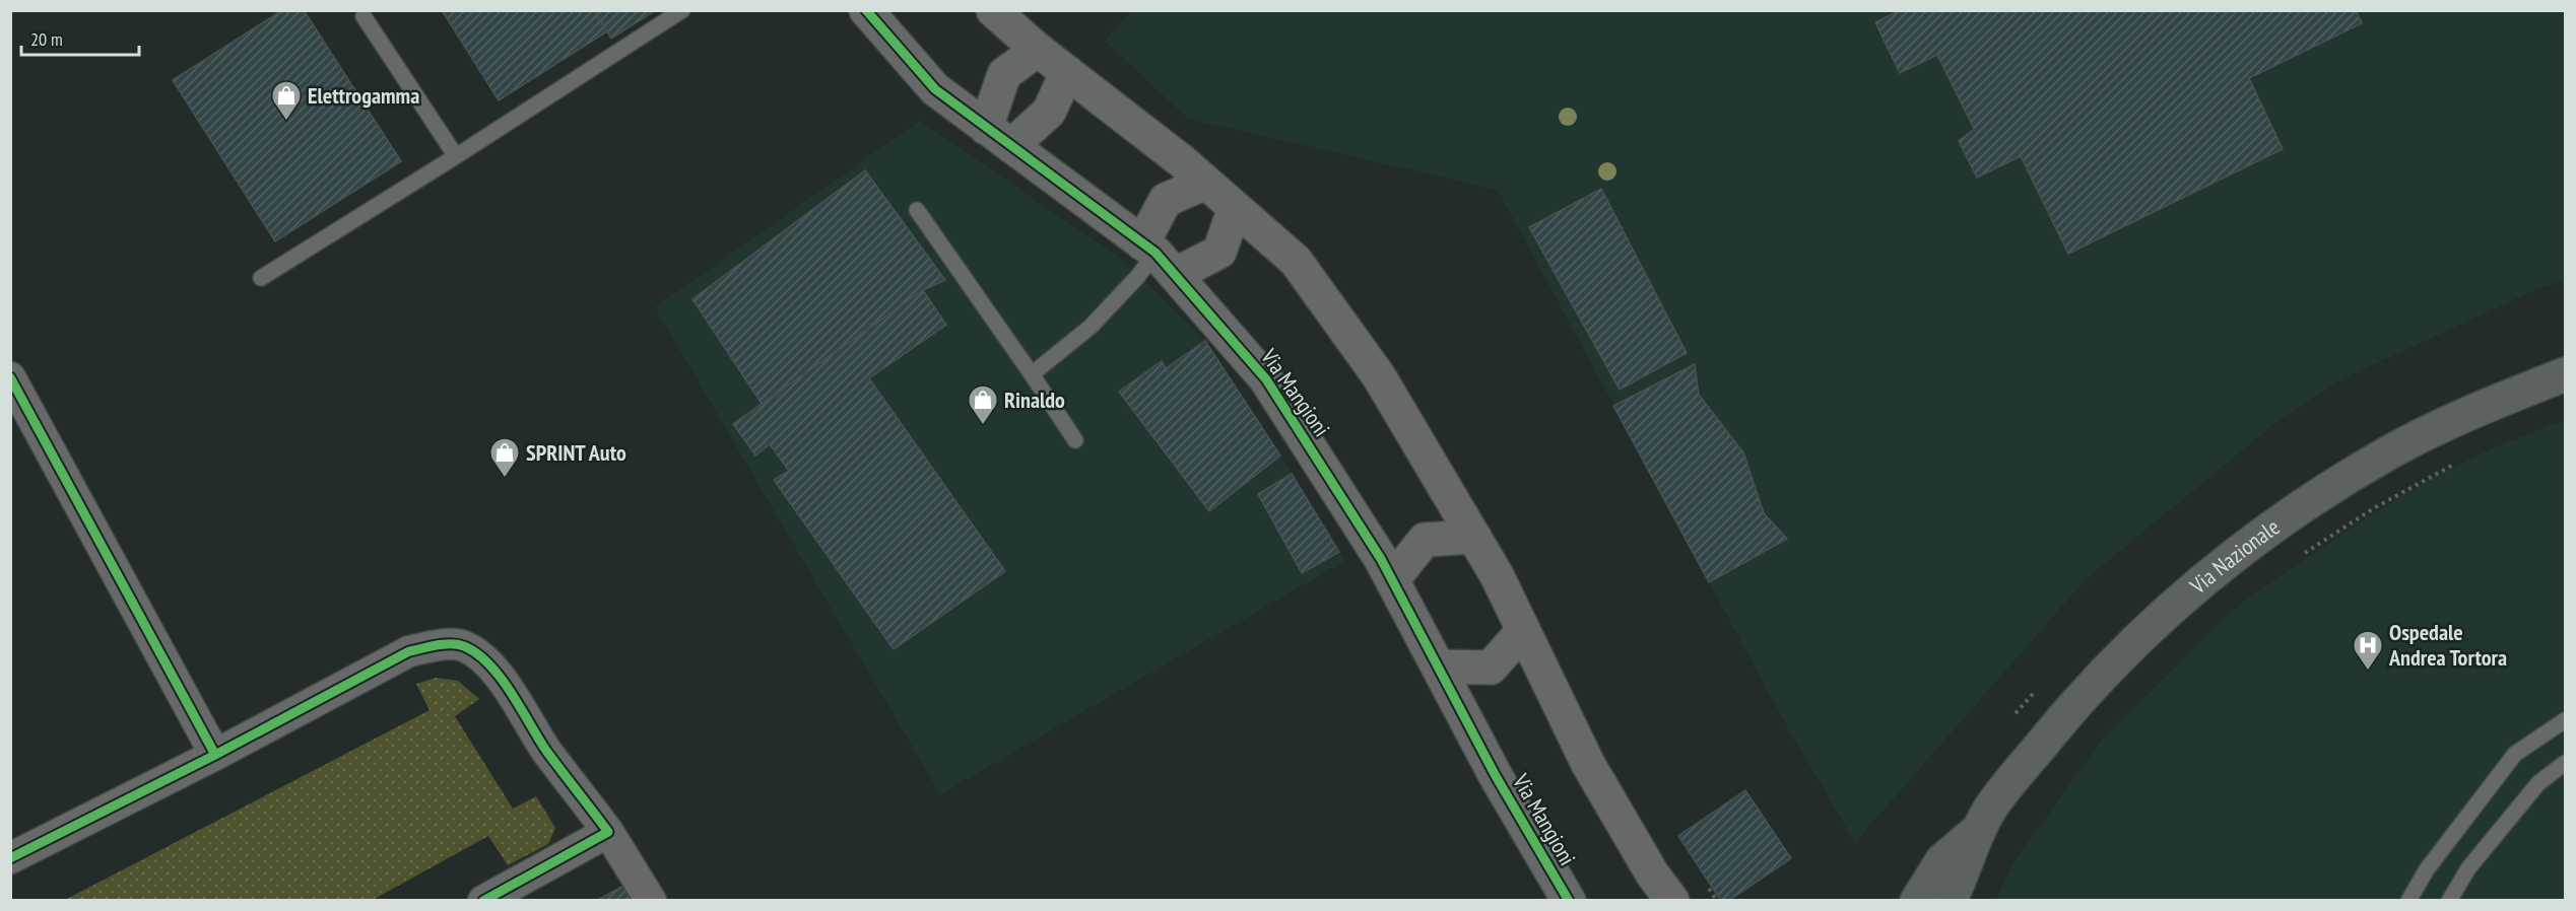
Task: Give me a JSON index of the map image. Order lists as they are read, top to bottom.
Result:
{
  "streets": {
    "main road": ["Via Nazionale"],
    "street": ["Via Mangioni"]
  },
  "places": {
    "shop": ["Elettrogamma", "Rinaldo", "SPRINT Auto"],
    "hospital": ["Ospedale Andrea Tortora"]
  },
  "scale_bar": "20 m"
}
